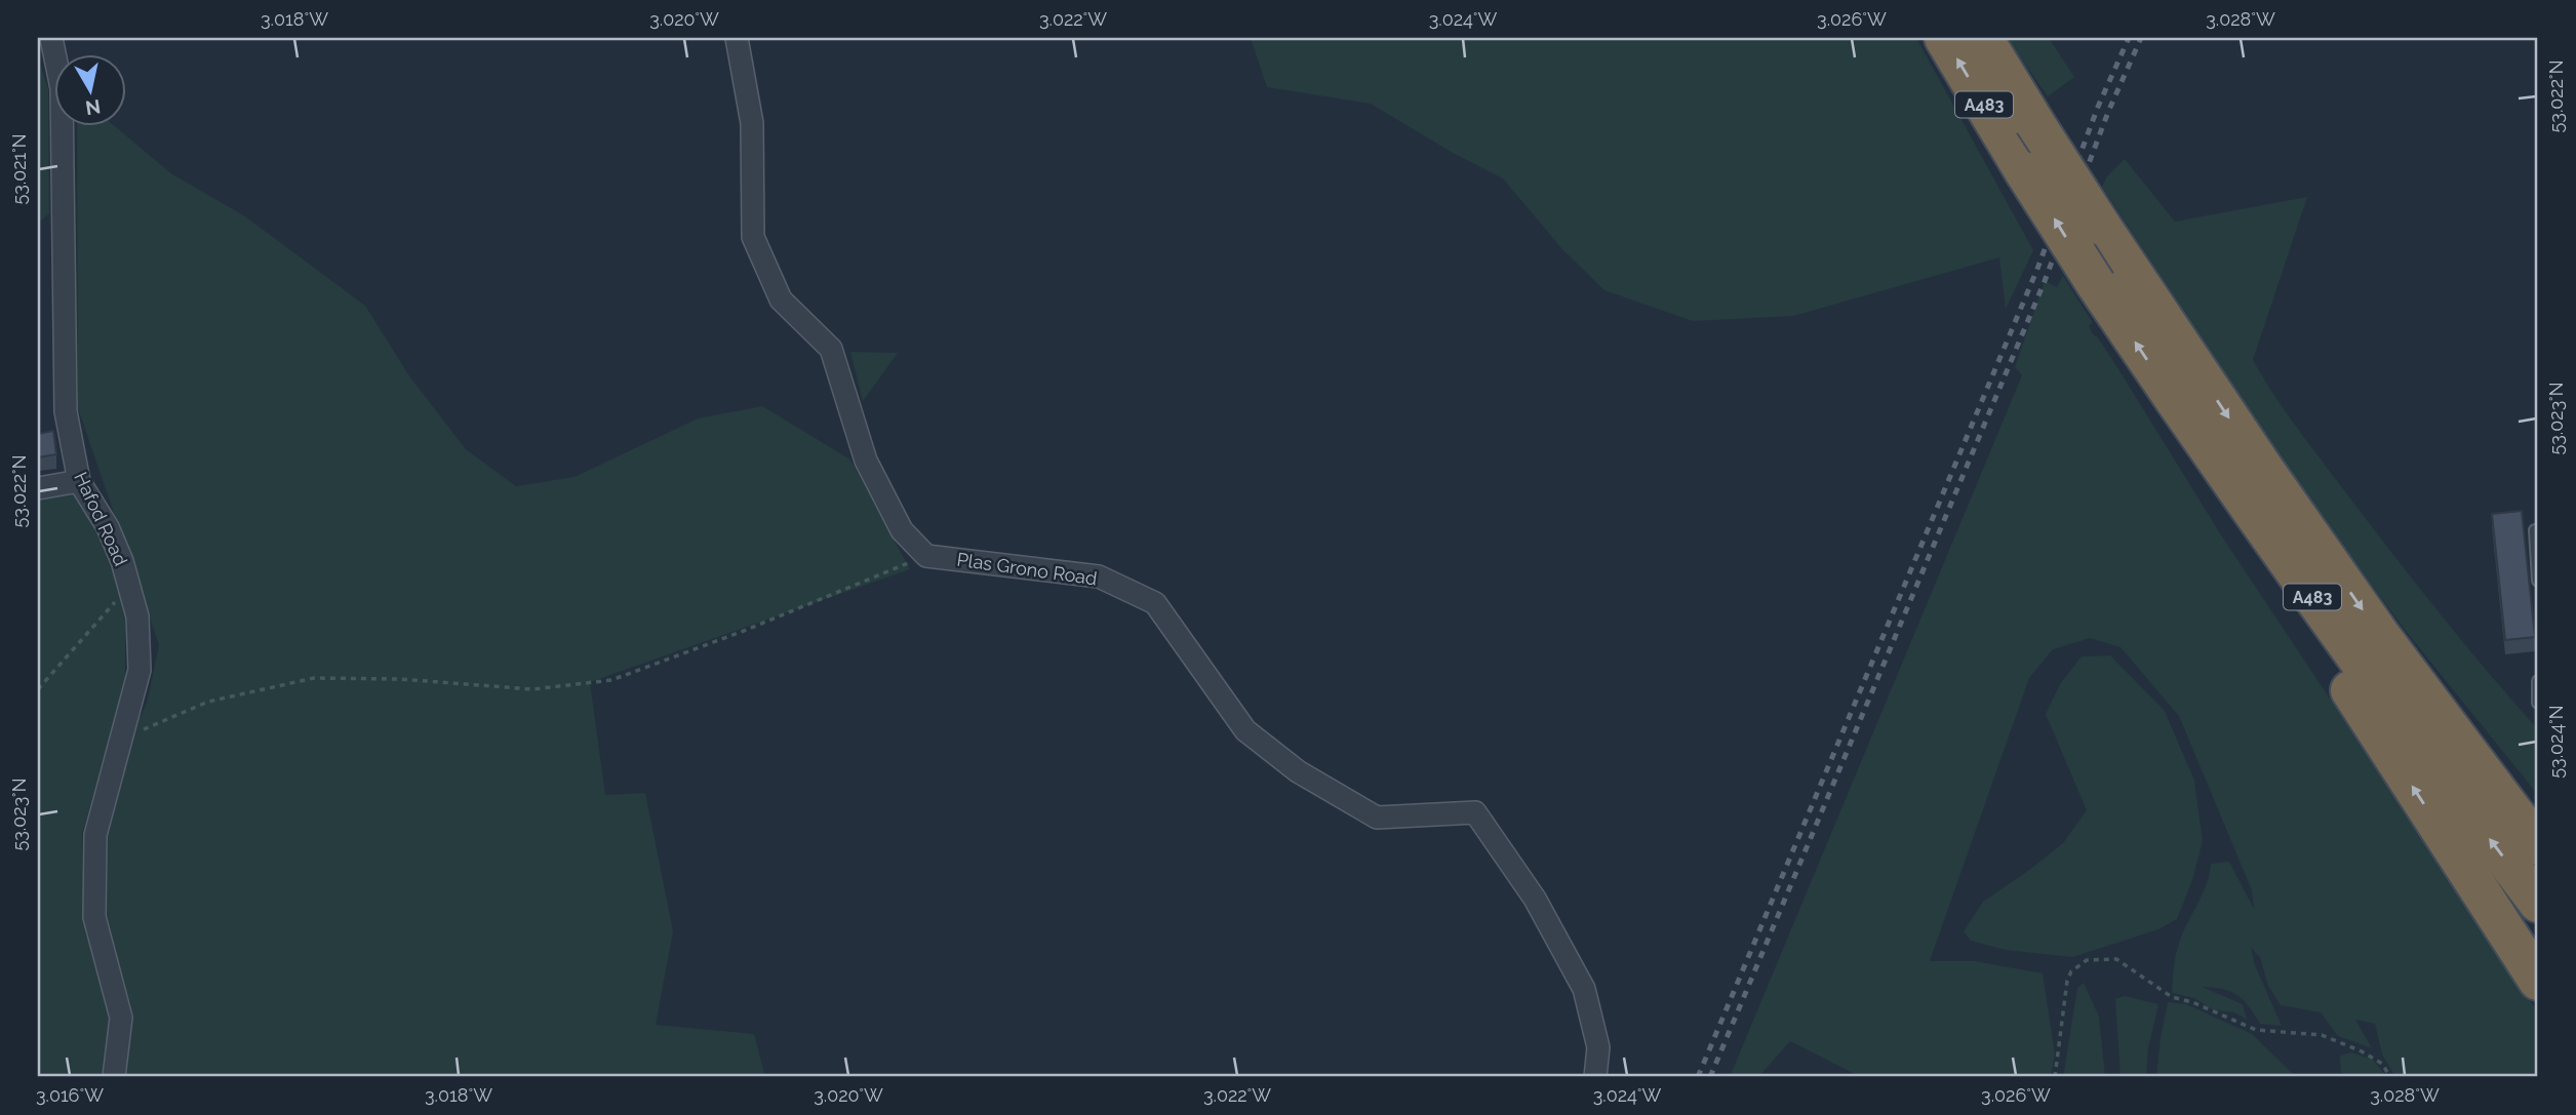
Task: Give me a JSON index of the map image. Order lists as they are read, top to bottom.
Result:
{
  "streets": {
    "highway": ["A483"],
    "street": ["Hafod Road", "Plas Grono Road"]
  },
  "north": "bottom",
  "coordinates": [
    "3.018°W",
    "3.020°W",
    "3.022°W",
    "3.024°W",
    "3.026°W",
    "3.028°W",
    "53.022°N",
    "53.021°N",
    "53.023°N",
    "53.024°N",
    "3.016°W"
  ]
}
